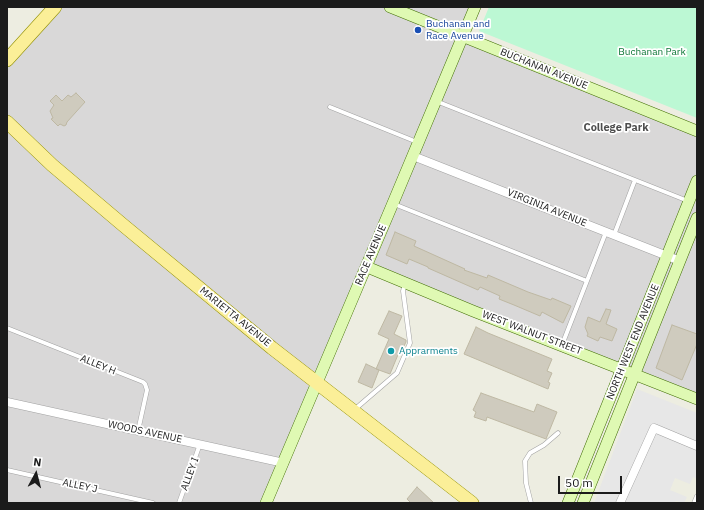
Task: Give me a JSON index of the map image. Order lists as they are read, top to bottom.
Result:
{
  "streets": {
    "main road": ["MARIETTA AVENUE"],
    "street": [
      "BUCHANAN AVENUE",
      "VIRGINIA AVENUE",
      "RACE AVENUE",
      "WEST WALNUT STREET",
      "NORTH WEST END AVENUE",
      "WOODS AVENUE"
    ],
    "lane": ["ALLEY H", "ALLEY I", "ALLEY J"]
  },
  "crossings": [
    ["BUCHANAN AVENUE", "RACE AVENUE"],
    ["VIRGINIA AVENUE", "RACE AVENUE"],
    ["VIRGINIA AVENUE", "NORTH WEST END AVENUE"],
    ["RACE AVENUE", "MARIETTA AVENUE"],
    ["RACE AVENUE", "WEST WALNUT STREET"],
    ["RACE AVENUE", "WOODS AVENUE"],
    ["WEST WALNUT STREET", "NORTH WEST END AVENUE"],
    ["ALLEY H", "WOODS AVENUE"],
    ["WOODS AVENUE", "ALLEY I"]
  ],
  "districts": ["College Park"],
  "parks": ["Buchanan Park"],
  "places": ["Buchanan and Race Avenue", "Apprarments"],
  "scale_bar": "50 m",
  "north": "top"
}
